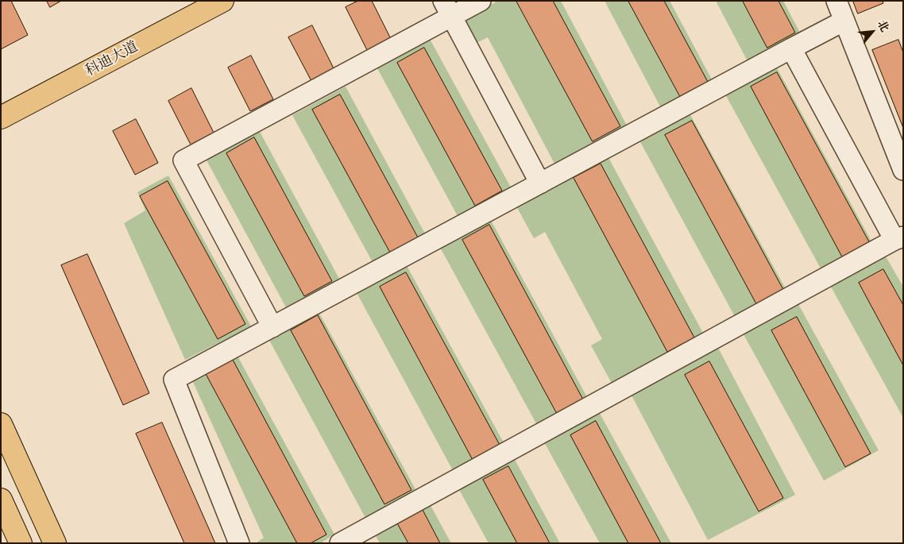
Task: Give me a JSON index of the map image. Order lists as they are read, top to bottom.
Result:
{
  "streets": {
    "main road": ["科迪大道"]
  },
  "north": "top right"
}
